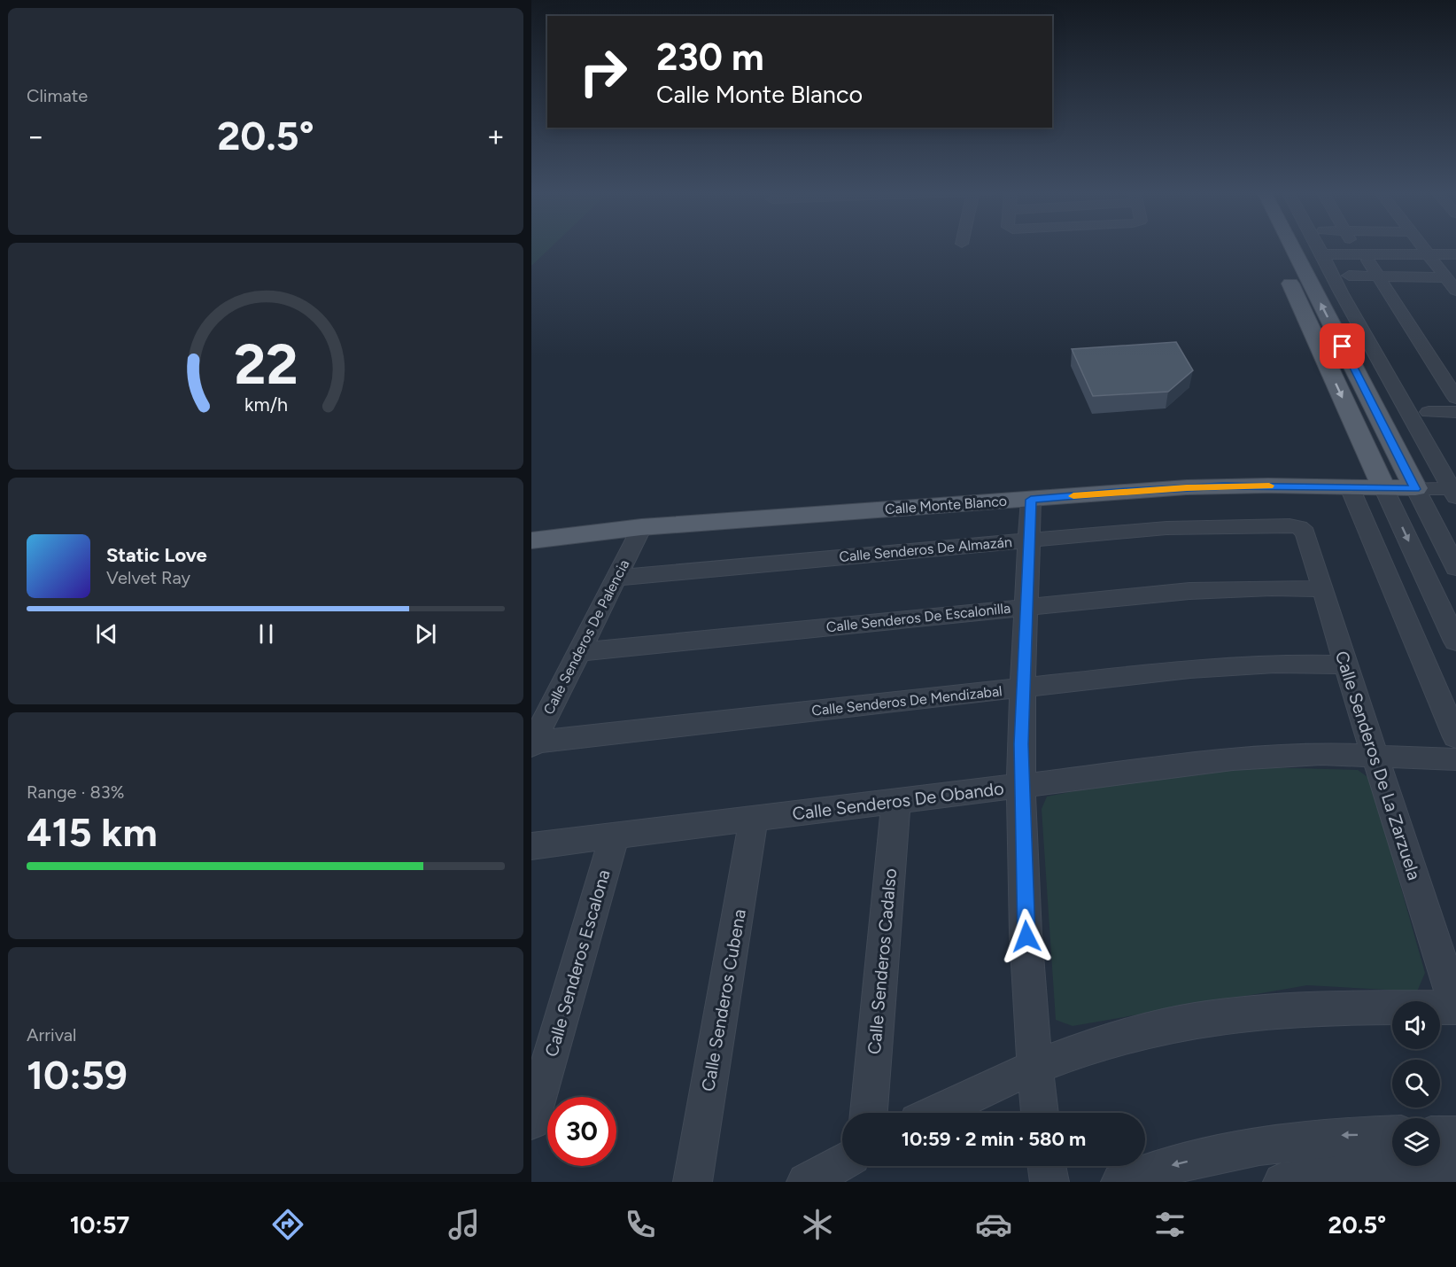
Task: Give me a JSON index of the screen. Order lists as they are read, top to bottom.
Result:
{
  "streets": {
    "main road": ["Calle Monte Blanco"],
    "street": [
      "Calle Senderos De Almazán",
      "Calle Senderos De Escalonilla",
      "Calle Senderos De Palencia",
      "Calle Senderos De Mendizabal",
      "Calle Senderos De La Zarzuela",
      "Calle Senderos De Obando",
      "Calle Senderos Cadalso",
      "Calle Senderos Escalona",
      "Calle Senderos Cubena"
    ]
  },
  "crossings": [
    ["Calle Monte Blanco", "Calle Senderos De Palencia"],
    ["Calle Senderos De Almazán", "Calle Senderos De Palencia"],
    ["Calle Senderos De Almazán", "Calle Senderos De La Zarzuela"],
    ["Calle Senderos De Escalonilla", "Calle Senderos De Palencia"],
    ["Calle Senderos De Escalonilla", "Calle Senderos De La Zarzuela"],
    ["Calle Senderos De Palencia", "Calle Senderos De Mendizabal"],
    ["Calle Senderos De Mendizabal", "Calle Senderos De La Zarzuela"],
    ["Calle Senderos De La Zarzuela", "Calle Senderos De Obando"],
    ["Calle Senderos De Obando", "Calle Senderos Cadalso"],
    ["Calle Senderos De Obando", "Calle Senderos Escalona"],
    ["Calle Senderos De Obando", "Calle Senderos Cubena"]
  ],
  "page": {
    "tile": [
      "Climate",
      ["Range · 83%", "415 km"],
      ["Arrival", "10:59"]
    ],
    "turn": ["230 m", "Calle Monte Blanco"],
    "heat": ["−", "20.5°", "+"],
    "song": ["Static Love", "Velvet Ray"],
    "limit": "30",
    "trip": "10:59 · 2 min · 580 m",
    "tabs": ["10:57", "20.5°"],
    "gauge": ["22", "km/h"]
  }
}
